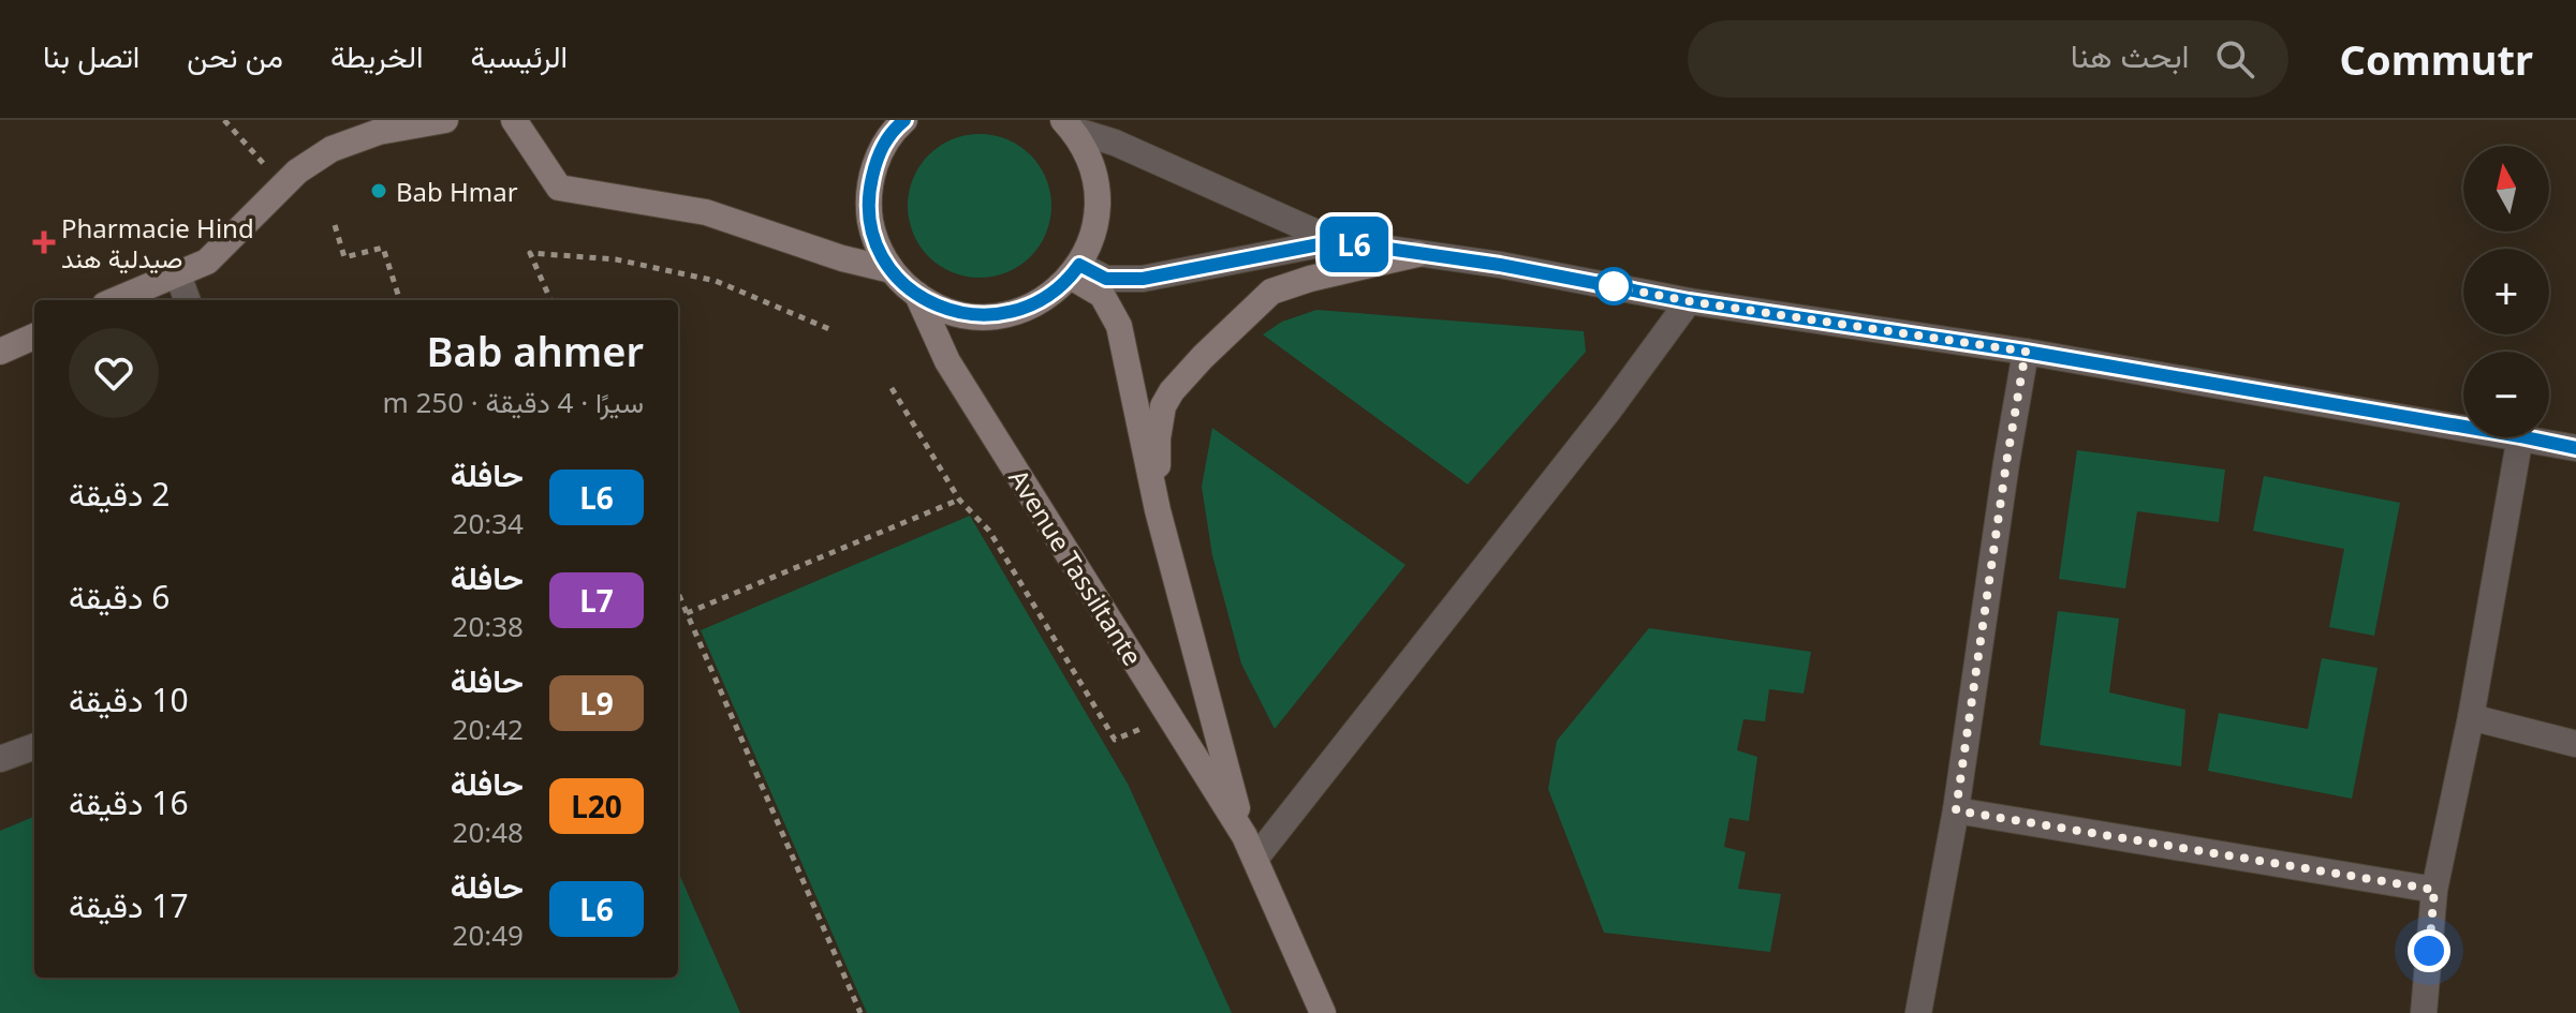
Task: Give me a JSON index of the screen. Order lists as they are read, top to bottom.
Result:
{
  "streets": {
    "street": ["Avenue Tassiltante"]
  },
  "places": {
    "other": ["Bab Hmar"],
    "health": ["Pharmacie Hind صيدلية هند"]
  },
  "lines": ["bus line L6"],
  "north": "top",
  "page": {
    "header": "Commutr",
    "search": "ابحث هنا",
    "nav": [
      "الرئيسية",
      "الخريطة",
      "من نحن",
      "اتصل بنا"
    ],
    "on_map": "L6",
    "map_buttons": ["+", "−"],
    "heading": ["Bab ahmer", "سيرًا · 4 دقيقة · 250 m"],
    "list": [
      {
        "mark": "L6",
        "name": "حافلة",
        "note": "20:34",
        "value": "2 دقيقة"
      },
      {
        "mark": "L7",
        "name": "حافلة",
        "note": "20:38",
        "value": "6 دقيقة"
      },
      {
        "mark": "L9",
        "name": "حافلة",
        "note": "20:42",
        "value": "10 دقيقة"
      },
      {
        "mark": "L20",
        "name": "حافلة",
        "note": "20:48",
        "value": "16 دقيقة"
      },
      {
        "mark": "L6",
        "name": "حافلة",
        "note": "20:49",
        "value": "17 دقيقة"
      }
    ]
  }
}
